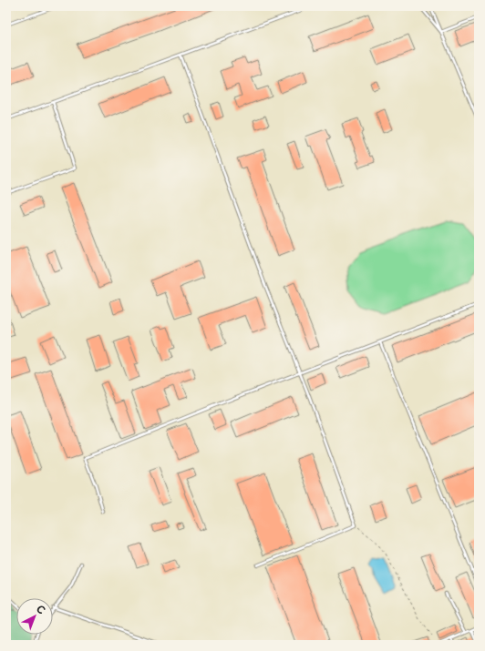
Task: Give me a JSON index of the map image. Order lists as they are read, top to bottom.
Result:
{
  "north": "top right"
}
